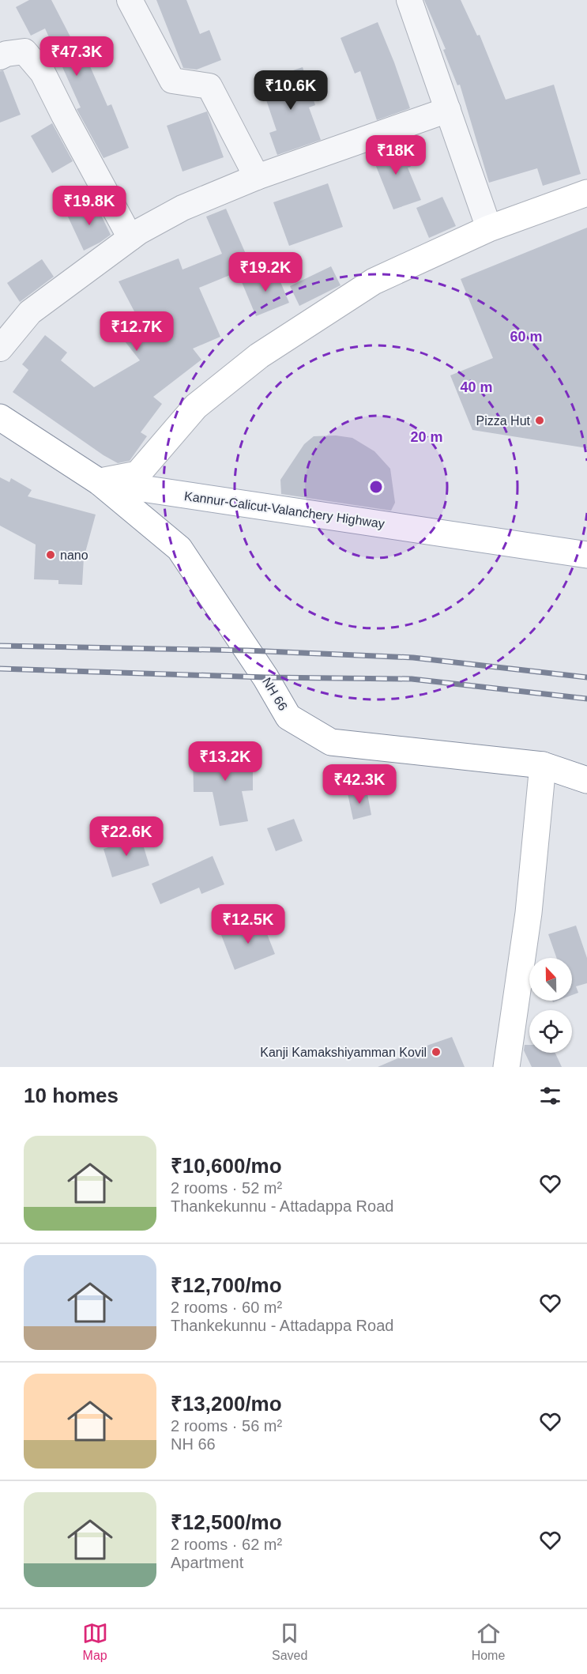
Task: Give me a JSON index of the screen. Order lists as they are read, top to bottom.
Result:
{
  "streets": {
    "main road": ["Kannur-Calicut-Valanchery Highway", "NH 66"]
  },
  "crossings": [
    ["Kannur-Calicut-Valanchery Highway", "NH 66"]
  ],
  "places": ["Pizza Hut", "nano", "Kanji Kamakshiyamman Kovil"],
  "north": "top",
  "page": {
    "price": [
      "₹47.3K",
      "₹10.6K",
      "₹18K",
      "₹19.8K",
      "₹19.2K",
      "₹12.7K",
      "₹13.2K",
      "₹42.3K",
      "₹22.6K",
      "₹12.5K"
    ],
    "heading": "10 homes",
    "list": [
      {
        "name": "₹10,600/mo",
        "note": "2 rooms · 52 m² · Thankekunnu - Attadappa Road"
      },
      {
        "name": "₹12,700/mo",
        "note": "2 rooms · 60 m² · Thankekunnu - Attadappa Road"
      },
      {
        "name": "₹13,200/mo",
        "note": "2 rooms · 56 m² · NH 66"
      },
      {
        "name": "₹12,500/mo",
        "note": "2 rooms · 62 m² · Apartment"
      }
    ],
    "tabs": ["Map", "Saved", "Home"]
  },
  "rings": ["60 m", "40 m", "20 m"]
}
